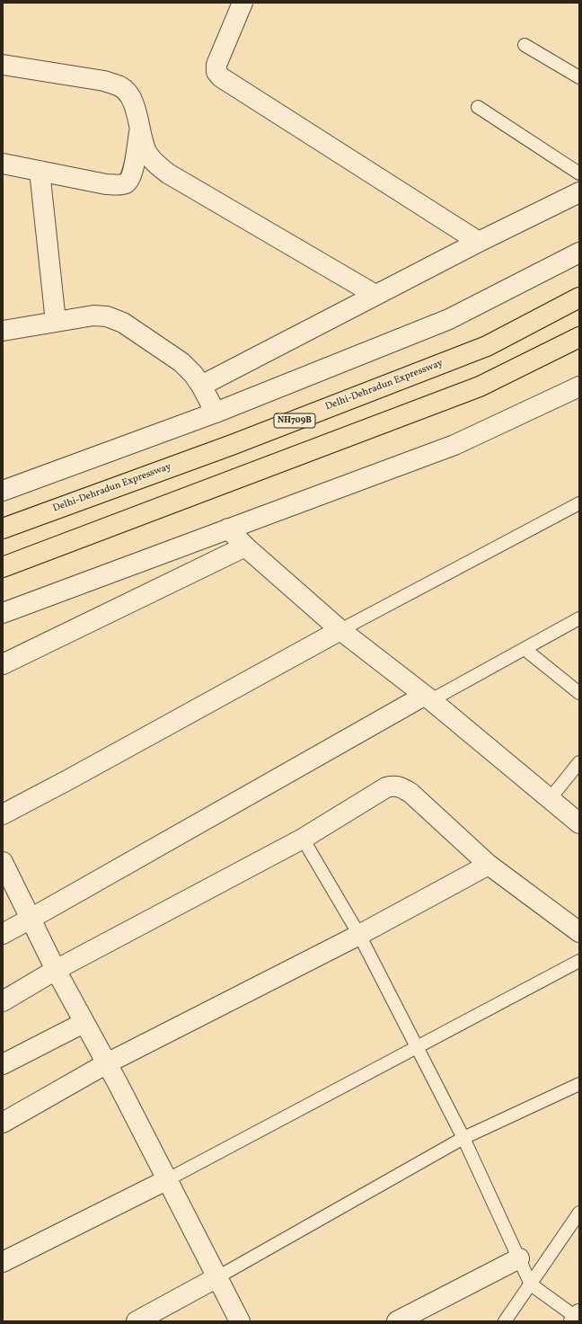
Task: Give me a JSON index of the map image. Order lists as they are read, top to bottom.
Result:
{
  "streets": {
    "highway": ["Delhi-Dehradun Expressway", "NH709B"]
  }
}
